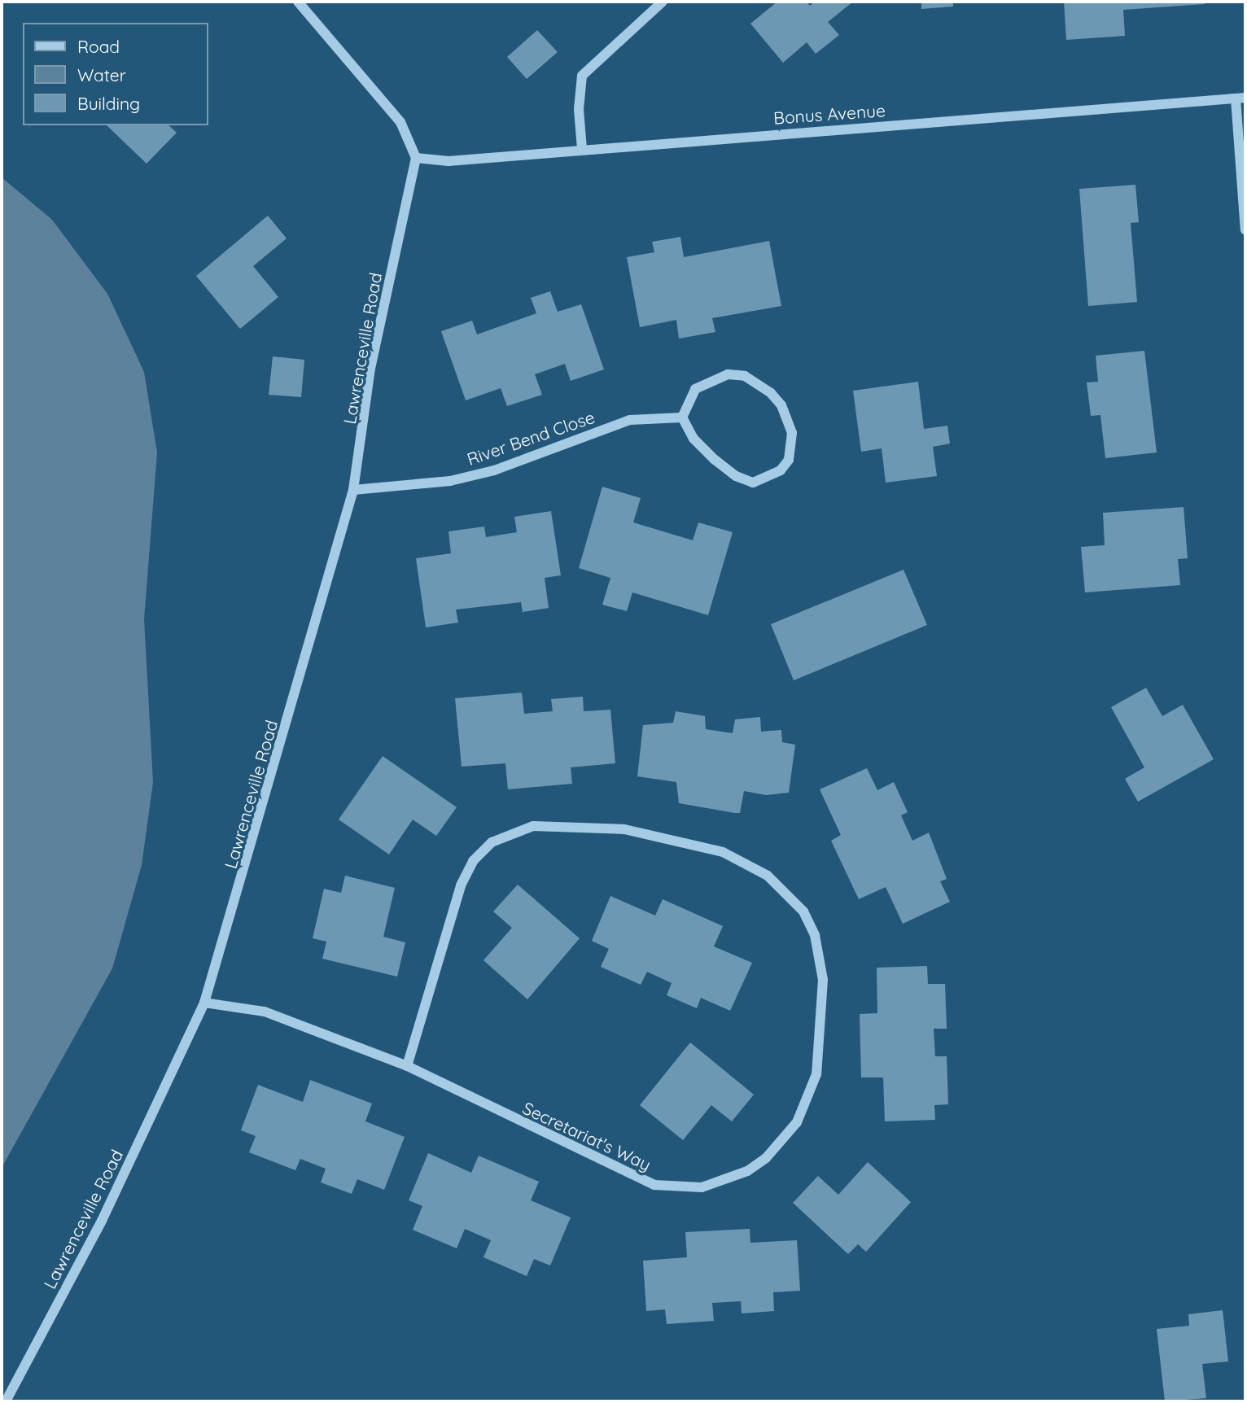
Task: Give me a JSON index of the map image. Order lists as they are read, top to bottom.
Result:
{
  "streets": {
    "street": [
      "Bonus Avenue",
      "Lawrenceville Road",
      "River Bend Close",
      "Secretariat's Way"
    ]
  },
  "crossings": [
    ["Bonus Avenue", "Lawrenceville Road"],
    ["Lawrenceville Road", "River Bend Close"],
    ["Lawrenceville Road", "Secretariat's Way"]
  ],
  "legend": ["Road", "Water", "Building"]
}
